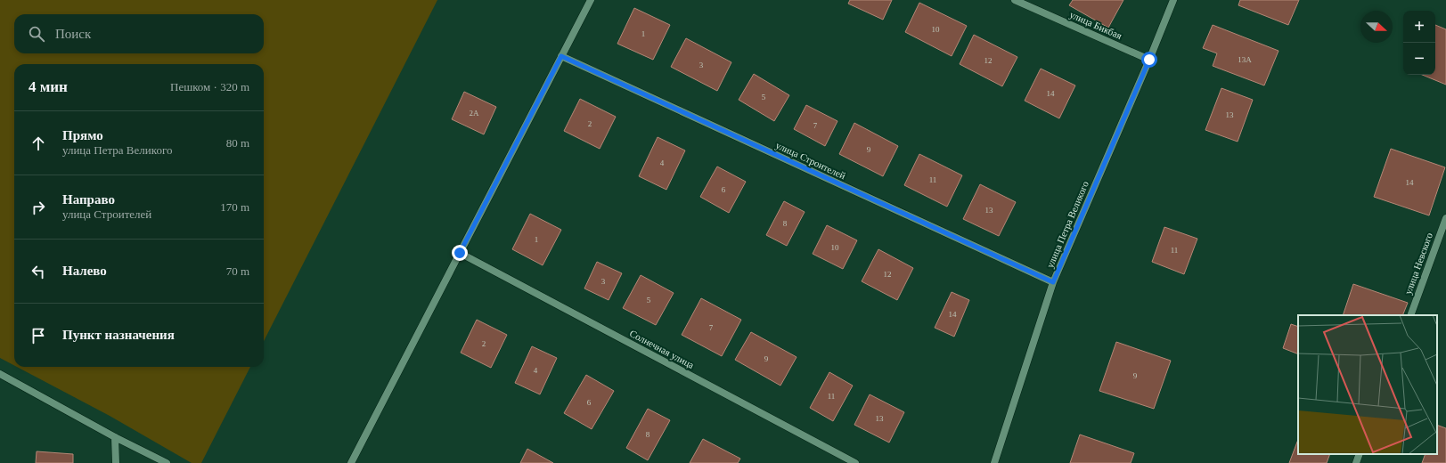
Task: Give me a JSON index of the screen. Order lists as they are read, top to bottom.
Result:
{
  "streets": {
    "street": [
      "улица Бикбая",
      "улица Строителей",
      "улица Петра Великого",
      "улица Невского",
      "Солнечная улица"
    ]
  },
  "crossings": [
    ["улица Бикбая", "улица Петра Великого"],
    ["улица Строителей", "улица Петра Великого"]
  ],
  "house_numbers": [
    "10",
    "1",
    "13А",
    "12",
    "3",
    "14",
    "5",
    "2А",
    "13",
    "2",
    "7",
    "9",
    "4",
    "11",
    "14",
    "6",
    "13",
    "8",
    "1",
    "10",
    "11",
    "12",
    "3",
    "5",
    "14",
    "7",
    "2",
    "9",
    "4",
    "9",
    "11",
    "6",
    "13",
    "8"
  ],
  "north": "right",
  "page": {
    "map_buttons": ["+", "−"],
    "search": "Поиск",
    "heading": ["4 мин", "Пешком · 320 m"],
    "list": [
      ["Прямо", "улица Петра Великого", "80 m"],
      ["Направо", "улица Строителей", "170 m"],
      ["Налево", "70 m"],
      "Пункт назначения"
    ]
  }
}
